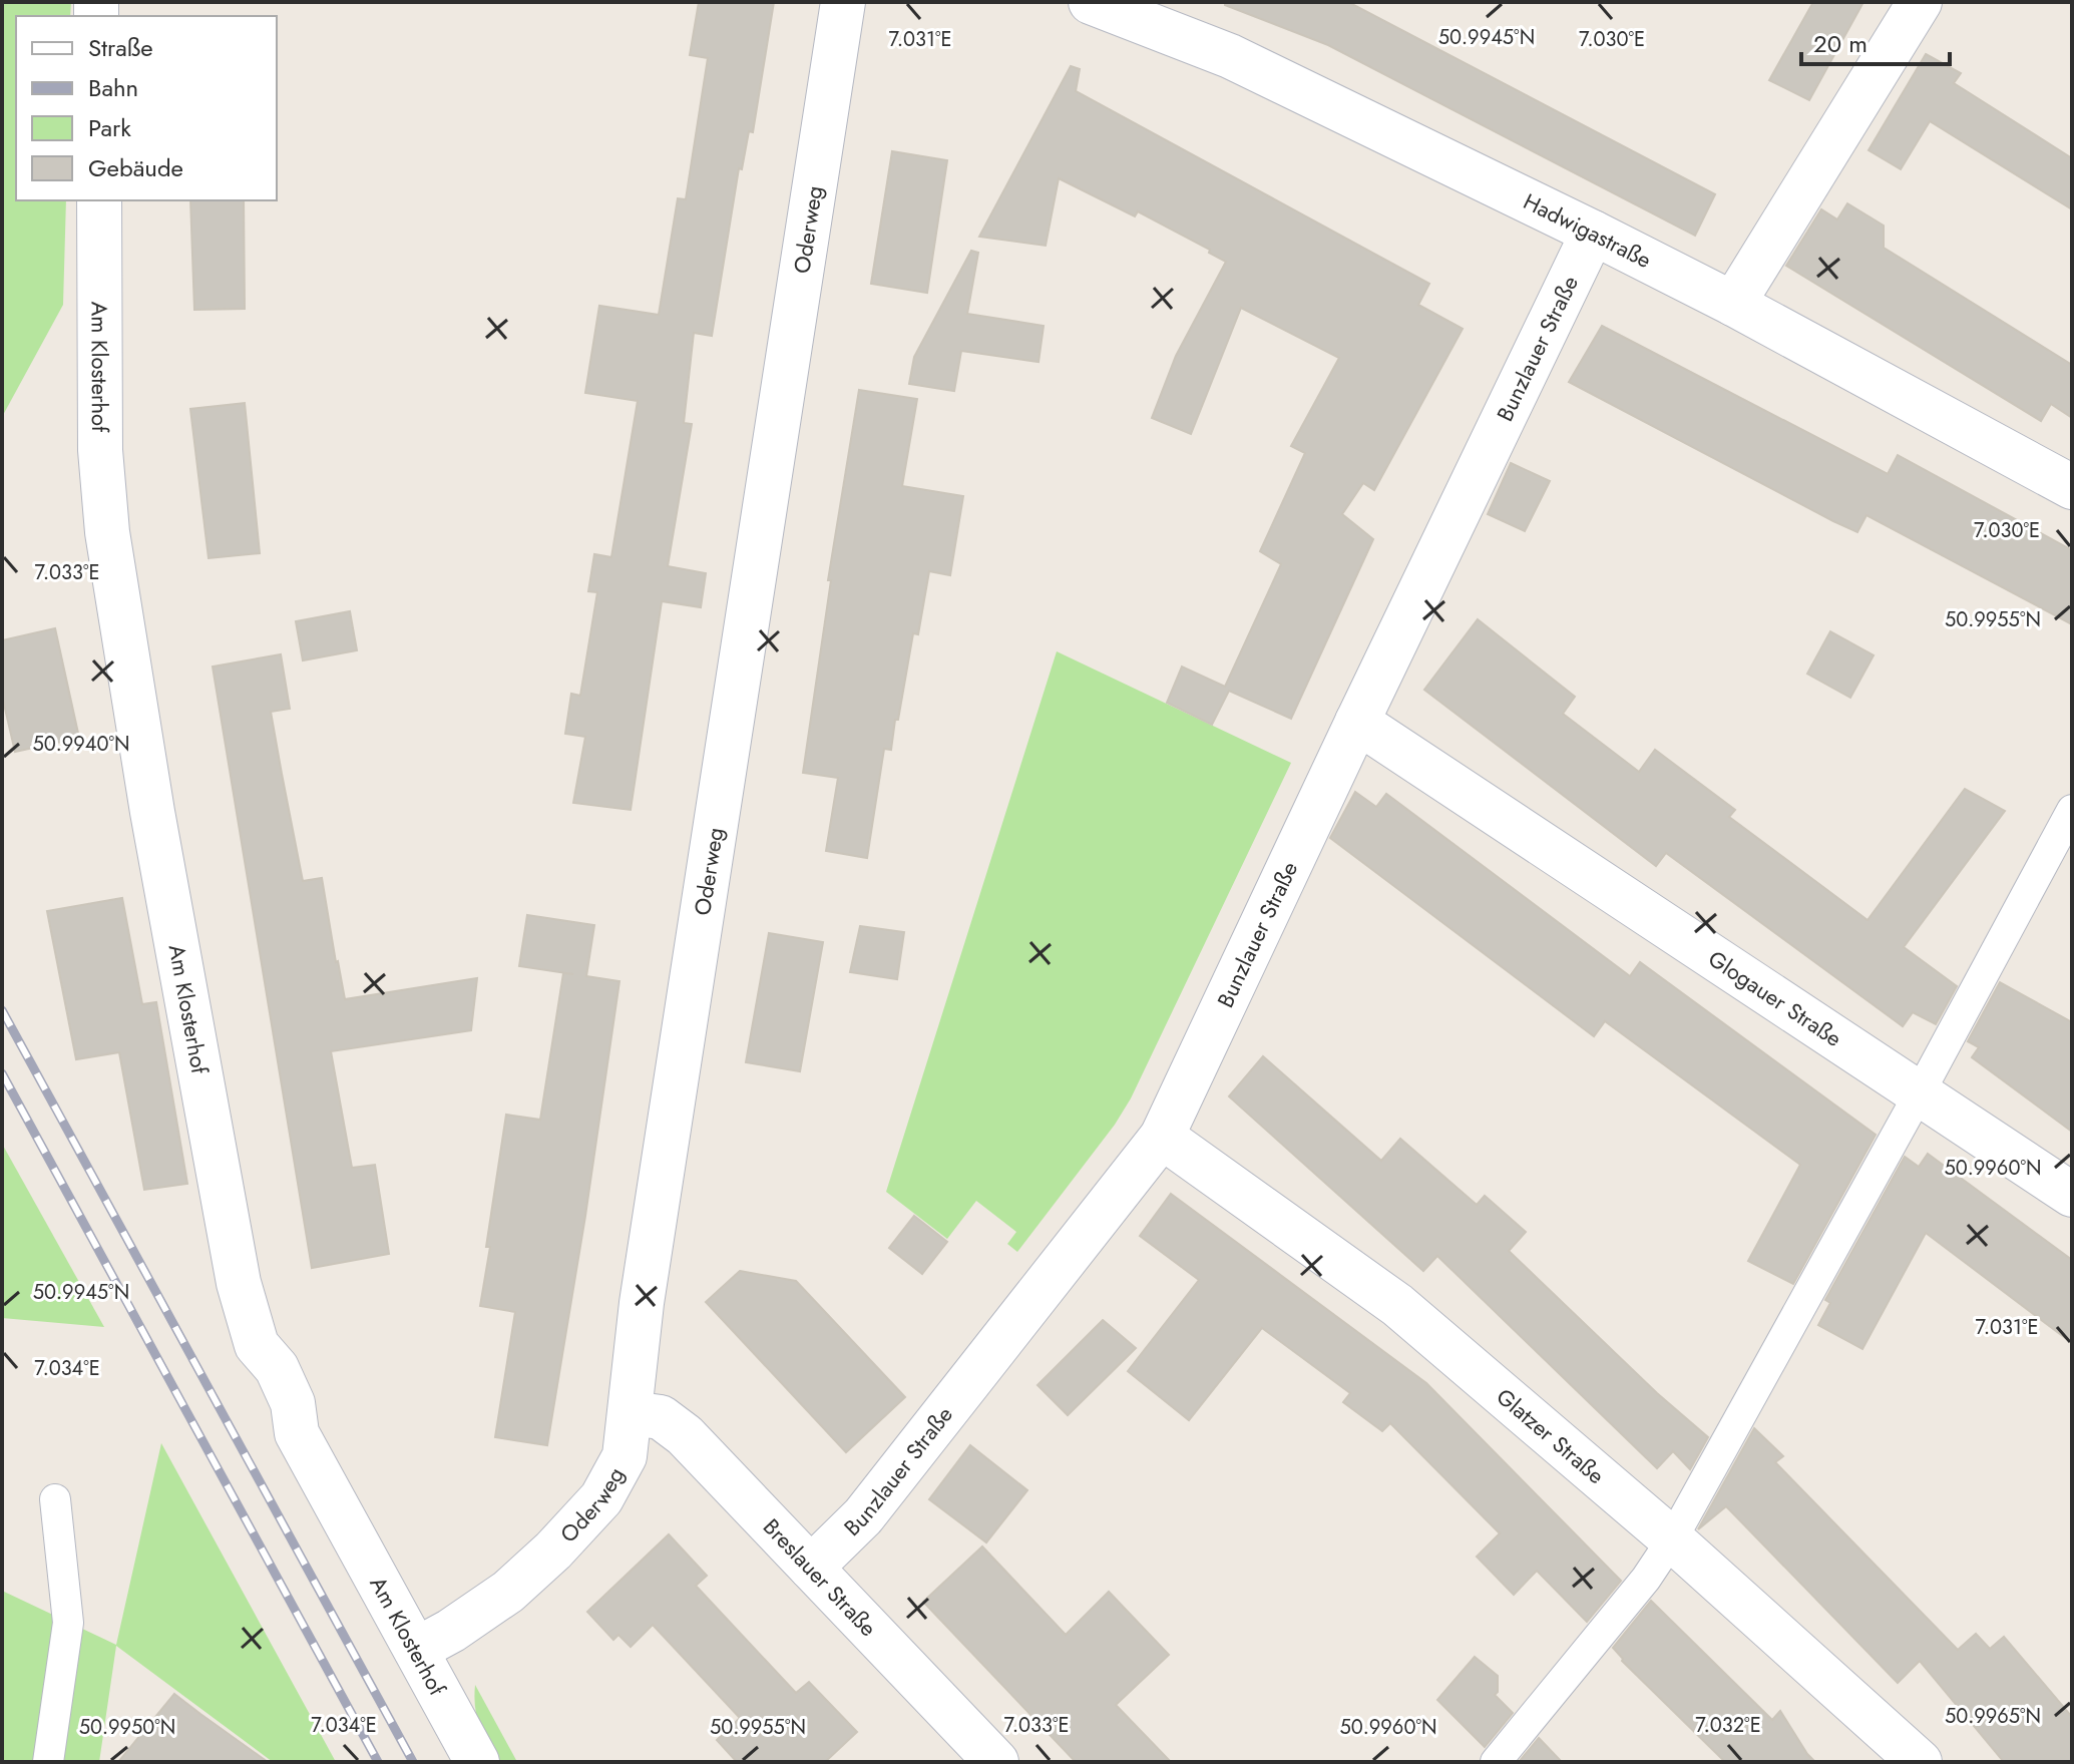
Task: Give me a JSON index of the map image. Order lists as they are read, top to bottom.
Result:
{
  "streets": {
    "street": [
      "Oderweg",
      "Hadwigastraße",
      "Bunzlauer Straße",
      "Am Klosterhof",
      "Glogauer Straße",
      "Glatzer Straße",
      "Breslauer Straße"
    ]
  },
  "crossings": [
    ["Oderweg", "Am Klosterhof"],
    ["Oderweg", "Breslauer Straße"],
    ["Hadwigastraße", "Bunzlauer Straße"],
    ["Bunzlauer Straße", "Glogauer Straße"],
    ["Bunzlauer Straße", "Glatzer Straße"],
    ["Bunzlauer Straße", "Breslauer Straße"]
  ],
  "legend": [
    "Straße",
    "Bahn",
    "Park",
    "Gebäude"
  ],
  "scale_bar": "20 m",
  "coordinates": [
    "50.9945°N",
    "7.031°E",
    "7.030°E",
    "7.033°E",
    "50.9955°N",
    "50.9940°N",
    "50.9960°N",
    "7.034°E",
    "50.9965°N",
    "7.032°E",
    "50.9950°N"
  ]
}
